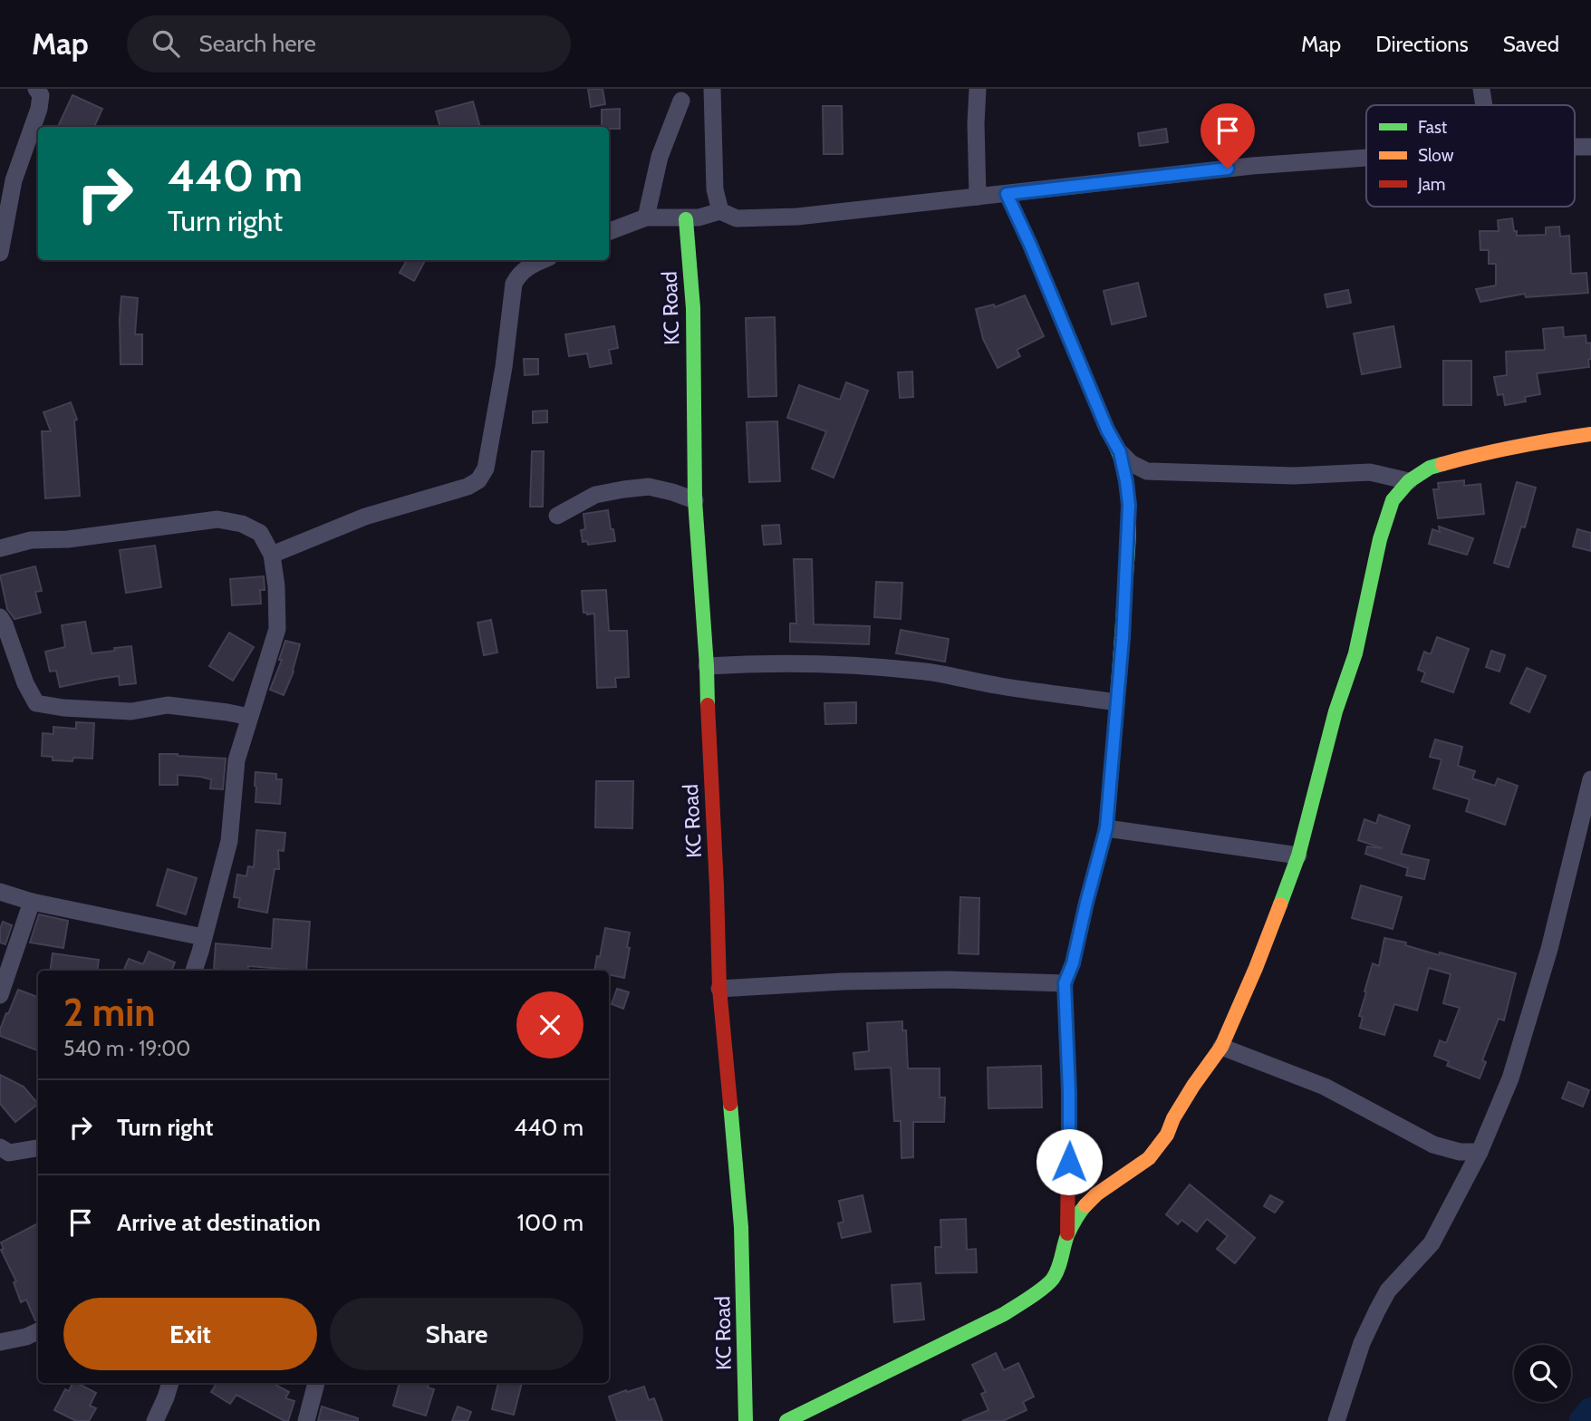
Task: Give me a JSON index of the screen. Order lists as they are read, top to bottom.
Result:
{
  "streets": {
    "street": ["KC Road"]
  },
  "legend": ["Fast", "Slow", "Jam"],
  "page": {
    "header": "Map",
    "search": "Search here",
    "nav": ["Map", "Directions", "Saved"],
    "turn": ["440 m", "Turn right"],
    "heading": ["2 min", "540 m · 19:00"],
    "list": [
      {
        "name": "Turn right",
        "value": "440 m"
      },
      {
        "name": "Arrive at destination",
        "value": "100 m"
      }
    ],
    "buttons": ["Exit", "Share"]
  }
}
